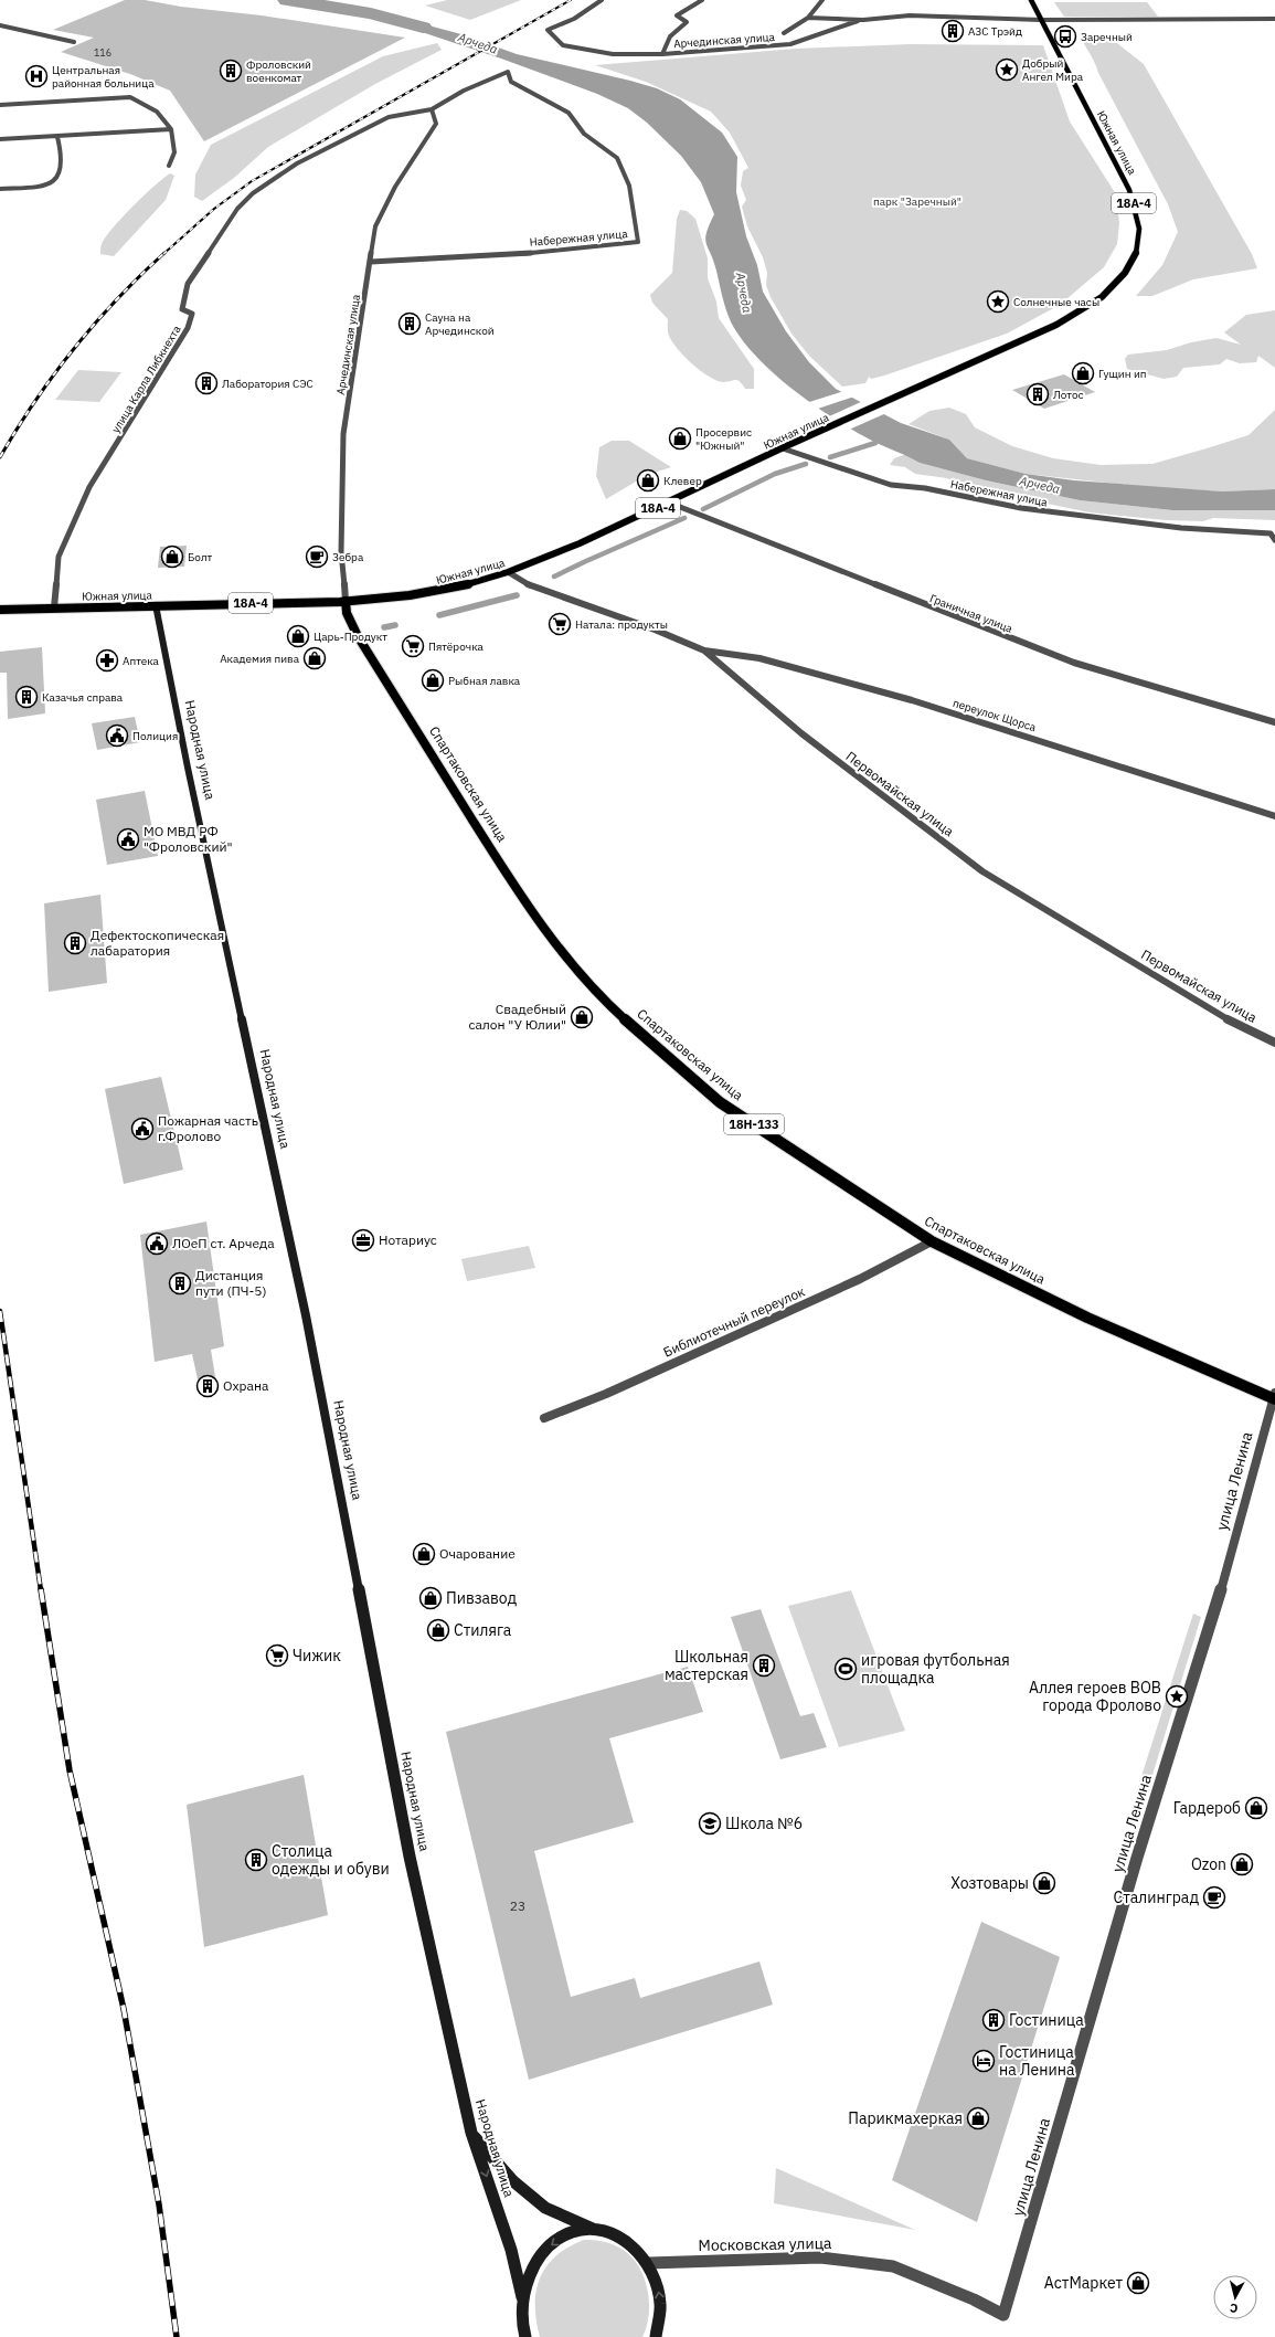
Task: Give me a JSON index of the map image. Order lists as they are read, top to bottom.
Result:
{
  "streets": {
    "main road": [
      "Южная улица",
      "18А-4",
      "Спартаковская улица",
      "18Н-133"
    ],
    "street": [
      "Арчединская улица",
      "Набережная улица",
      "улица Карла Либкнехта",
      "Граничная улица",
      "переулок Щорса",
      "Народная улица",
      "Первомайская улица",
      "Библиотечный переулок",
      "улица Ленина",
      "Московская улица"
    ]
  },
  "crossings": [
    ["Арчединская улица", "Южная улица"],
    ["Арчединская улица", "18А-4"],
    ["Арчединская улица", "Набережная улица"],
    ["Арчединская улица", "улица Карла Либкнехта"],
    ["Арчединская улица", "Спартаковская улица"],
    ["Южная улица", "18А-4"],
    ["Южная улица", "Набережная улица"],
    ["Южная улица", "улица Карла Либкнехта"],
    ["Южная улица", "Граничная улица"],
    ["Южная улица", "Народная улица"],
    ["Южная улица", "Спартаковская улица"],
    ["Южная улица", "Первомайская улица"],
    ["Набережная улица", "улица Карла Либкнехта"],
    ["переулок Щорса", "Первомайская улица"],
    ["Спартаковская улица", "Библиотечный переулок"],
    ["Спартаковская улица", "улица Ленина"],
    ["улица Ленина", "Московская улица"]
  ],
  "water": ["Арчеда"],
  "parks": ["парк \"Заречный\""],
  "places": {
    "building": [
      "АЗС Трэйд",
      "Фроловский военкомат",
      "Сауна на Арчединской",
      "Лаборатория СЭС",
      "Лотос",
      "Казачья справа",
      "Дефектоскопическая лабаратория",
      "Дистанция пути (ПЧ-5)",
      "Охрана",
      "Школьная мастерская",
      "Столица одежды и обуви",
      "Гостиница"
    ],
    "bus stop": ["Заречный"],
    "place": ["Добрый Ангел Мира", "Солнечные часы", "Аллея героев ВОВ города Фролово"],
    "hospital": ["Центральная районная больница"],
    "shop": [
      "Гущин ип",
      "Просервис \"Южный\"",
      "Клевер",
      "Болт",
      "Царь-Продукт",
      "Академия пива",
      "Рыбная лавка",
      "Свадебный салон \"У Юлии\"",
      "Очарование",
      "Пивзавод",
      "Стиляга",
      "Гардероб",
      "Ozon",
      "Хозтовары",
      "Парикмахеркая",
      "АстМаркет"
    ],
    "cafe": ["Зебра", "Сталинград"],
    "supermarket": ["Натала: продукты", "Пятёрочка", "Чижик"],
    "pharmacy": ["Аптека"],
    "public building": [
      "Полиция",
      "МО МВД РФ \"Фроловский\"",
      "Пожарная часть г.Фролово",
      "ЛОеП ст. Арчеда"
    ],
    "office": ["Нотариус"],
    "sports": ["игровая футбольная площадка"],
    "school or university": ["Школа №6"],
    "hotel": ["Гостиница на Ленина"]
  },
  "house_numbers": ["116", "23"],
  "north": "bottom"
}
